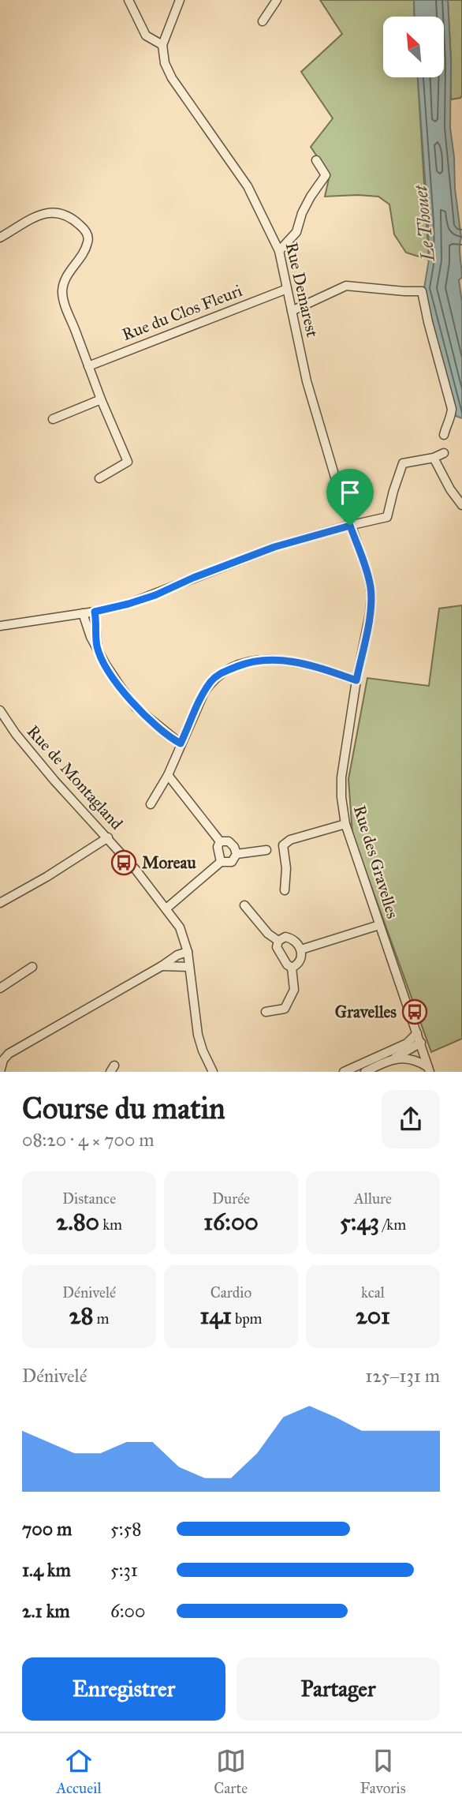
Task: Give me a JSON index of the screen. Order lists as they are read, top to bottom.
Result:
{
  "streets": {
    "street": [
      "Rue Demarest",
      "Rue du Clos Fleuri",
      "Rue de Montagland",
      "Rue des Gravelles"
    ]
  },
  "crossings": [
    ["Rue Demarest", "Rue du Clos Fleuri"],
    ["Rue Demarest", "Rue des Gravelles"]
  ],
  "water": ["Le Thouet"],
  "places": {
    "bus stop": ["Moreau", "Gravelles"]
  },
  "north": "top left",
  "page": {
    "heading": ["Course du matin", "08:20 · 4 × 700 m"],
    "stats": [
      ["Distance", "2.80 km"],
      ["Durée", "16:00"],
      ["Allure", "5:43 /km"],
      ["Dénivelé", "28 m"],
      ["Cardio", "141 bpm"],
      ["kcal", "201"]
    ],
    "chart": ["Dénivelé", "125–131 m"],
    "list": [
      {
        "name": "700 m",
        "note": "5:58"
      },
      {
        "name": "1.4 km",
        "note": "5:31"
      },
      {
        "name": "2.1 km",
        "note": "6:00"
      }
    ],
    "buttons": ["Enregistrer", "Partager"],
    "tabs": ["Accueil", "Carte", "Favoris"]
  }
}
